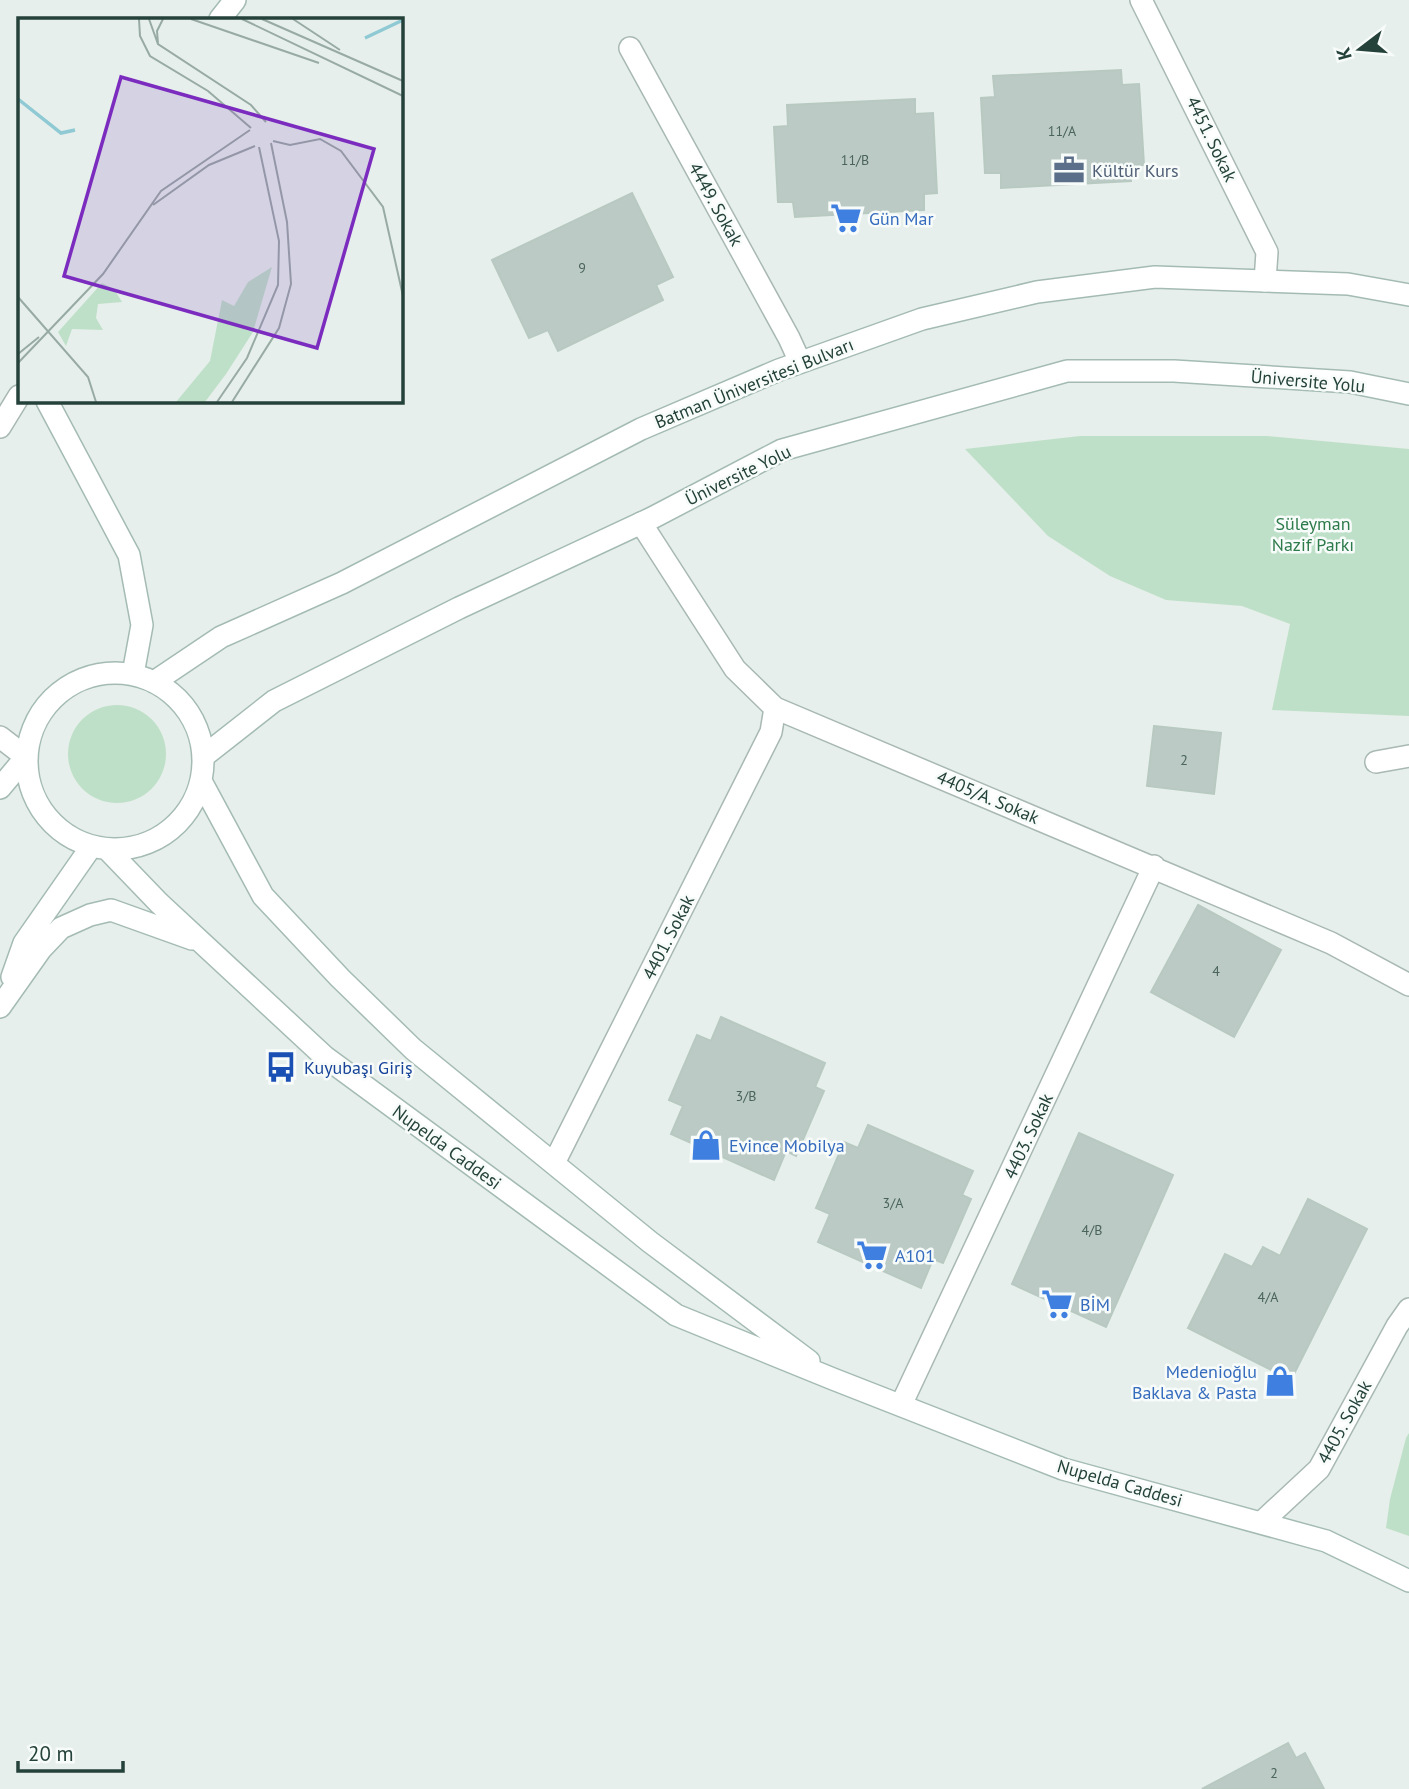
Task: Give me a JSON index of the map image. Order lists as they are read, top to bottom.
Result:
{
  "streets": {
    "street": [
      "4451. Sokak",
      "4449. Sokak",
      "Üniversite Yolu",
      "Batman Üniversitesi Bulvarı",
      "4405/A. Sokak",
      "4401. Sokak",
      "4403. Sokak",
      "Nupelda Caddesi",
      "4405. Sokak"
    ]
  },
  "crossings": [
    ["4451. Sokak", "Batman Üniversitesi Bulvarı"],
    ["4449. Sokak", "Batman Üniversitesi Bulvarı"],
    ["Üniversite Yolu", "Batman Üniversitesi Bulvarı"],
    ["Üniversite Yolu", "4405/A. Sokak"],
    ["Üniversite Yolu", "Nupelda Caddesi"],
    ["Batman Üniversitesi Bulvarı", "Nupelda Caddesi"],
    ["4405/A. Sokak", "4401. Sokak"],
    ["4405/A. Sokak", "4403. Sokak"],
    ["4401. Sokak", "Nupelda Caddesi"],
    ["4403. Sokak", "Nupelda Caddesi"],
    ["Nupelda Caddesi", "4405. Sokak"]
  ],
  "parks": ["Süleyman Nazif Parkı"],
  "places": {
    "office": ["Kültür Kurs"],
    "supermarket": ["Gün Mar", "A101", "BİM"],
    "bus stop": ["Kuyubaşı Giriş"],
    "shop": ["Evince Mobilya", "Medenioğlu Baklava & Pasta"]
  },
  "house_numbers": [
    "11/A",
    "11/B",
    "9",
    "2",
    "4",
    "3/B",
    "3/A",
    "4/B",
    "4/A",
    "2"
  ],
  "scale_bar": "20 m",
  "north": "left"
}
